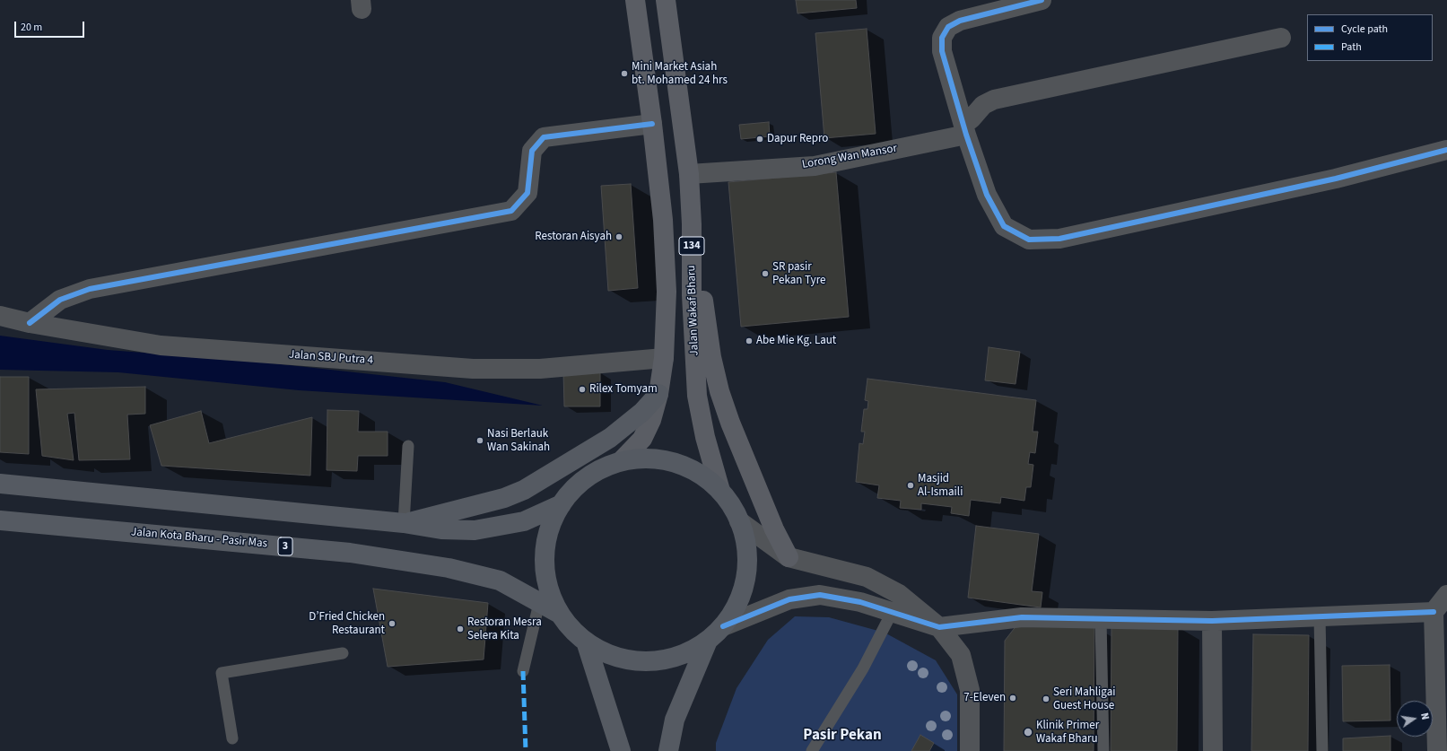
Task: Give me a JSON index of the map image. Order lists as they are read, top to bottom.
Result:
{
  "streets": {
    "highway": ["Jalan Kota Bharu - Pasir Mas", "3"],
    "main road": ["134", "Jalan Wakaf Bharu"],
    "street": ["Lorong Wan Mansor", "Jalan SBJ Putra 4"]
  },
  "crossings": [
    ["Lorong Wan Mansor", "Jalan Wakaf Bharu"],
    ["134", "Jalan SBJ Putra 4"]
  ],
  "districts": ["Pasir Pekan"],
  "places": [
    "Mini Market Asiah bt. Mohamed 24 hrs",
    "Dapur Repro",
    "Restoran Aisyah",
    "SR pasir Pekan Tyre",
    "Abe Mie Kg. Laut",
    "Rilex Tomyam",
    "Nasi Berlauk Wan Sakinah",
    "Masjid Al-Ismaili",
    "D’Fried Chicken Restaurant",
    "Restoran Mesra Selera Kita",
    "7-Eleven",
    "Seri Mahligai Guest House",
    "Klinik Primer Wakaf Bharu"
  ],
  "legend": ["Cycle path", "Path"],
  "scale_bar": "20 m",
  "north": "right"
}
